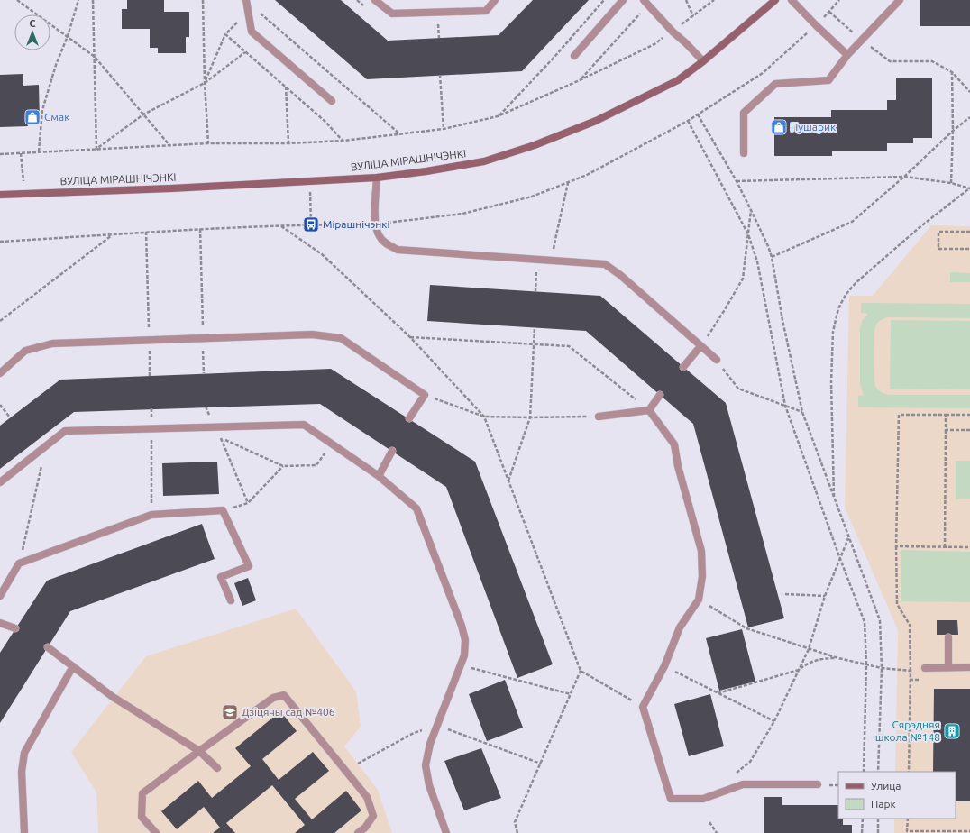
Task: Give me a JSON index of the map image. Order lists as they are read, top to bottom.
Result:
{
  "streets": {
    "main road": ["ВУЛІЦА МІРАШНІЧЭНКІ"]
  },
  "places": {
    "shop": ["Смак", "Пушарик"],
    "bus stop": ["Мірашнічэнкі"],
    "school or university": ["Дзіцячы сад №406"],
    "building": ["Сярэдняя школа №148"]
  },
  "legend": ["Улица", "Парк"],
  "north": "top"
}
